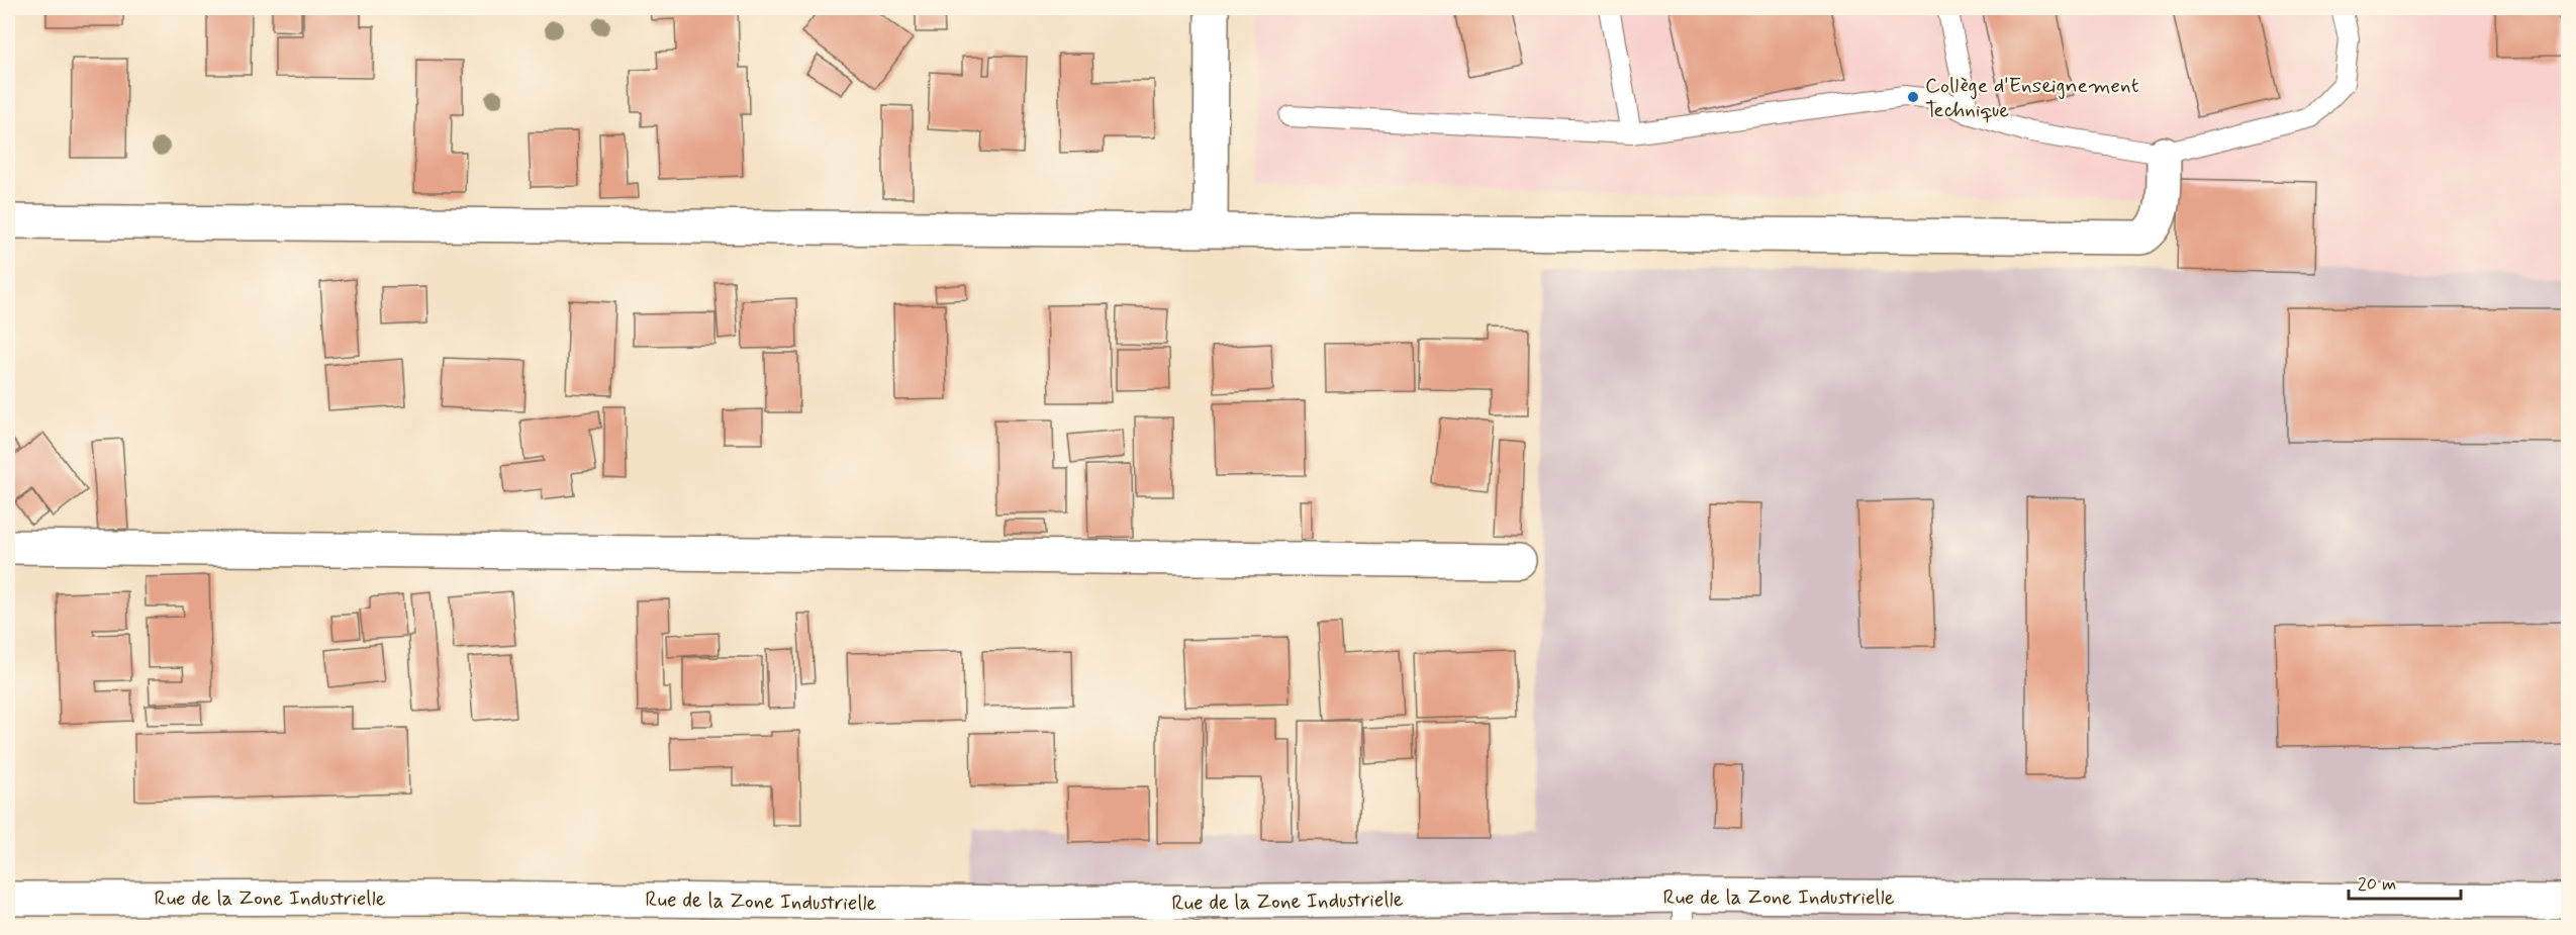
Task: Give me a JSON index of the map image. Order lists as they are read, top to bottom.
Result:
{
  "streets": {
    "street": ["Rue de la Zone Industrielle"]
  },
  "places": ["Collège d'Enseignement Technique"],
  "scale_bar": "20 m"
}
